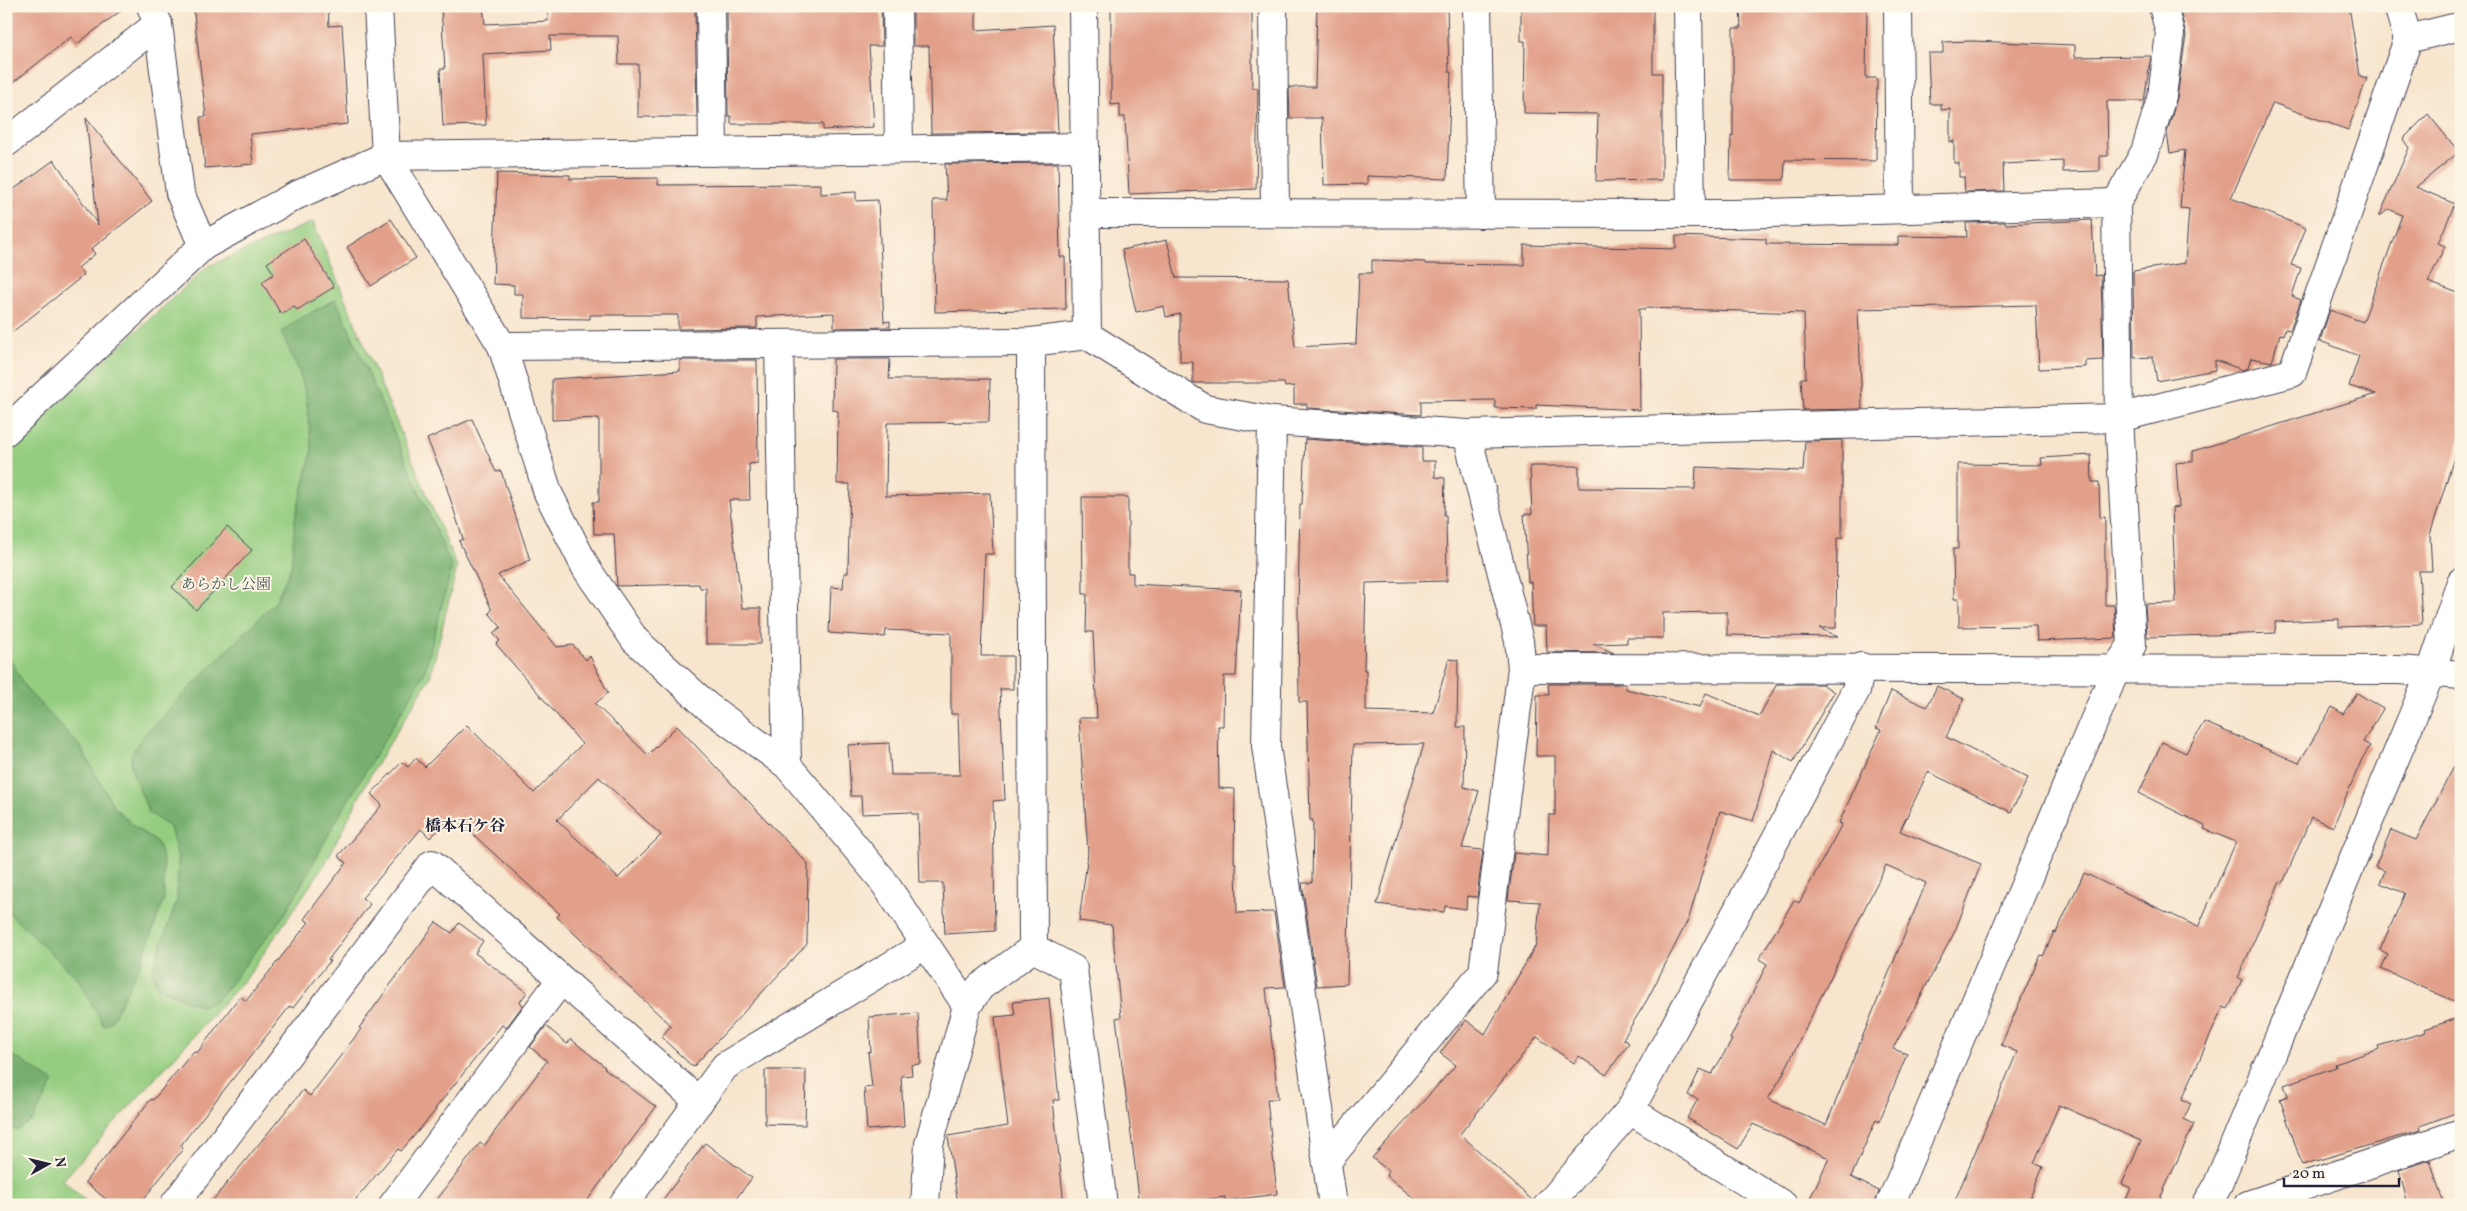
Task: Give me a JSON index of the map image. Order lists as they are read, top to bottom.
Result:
{
  "districts": ["橋本石ケ谷"],
  "parks": ["あらかし公園"],
  "scale_bar": "20 m",
  "north": "right"
}
